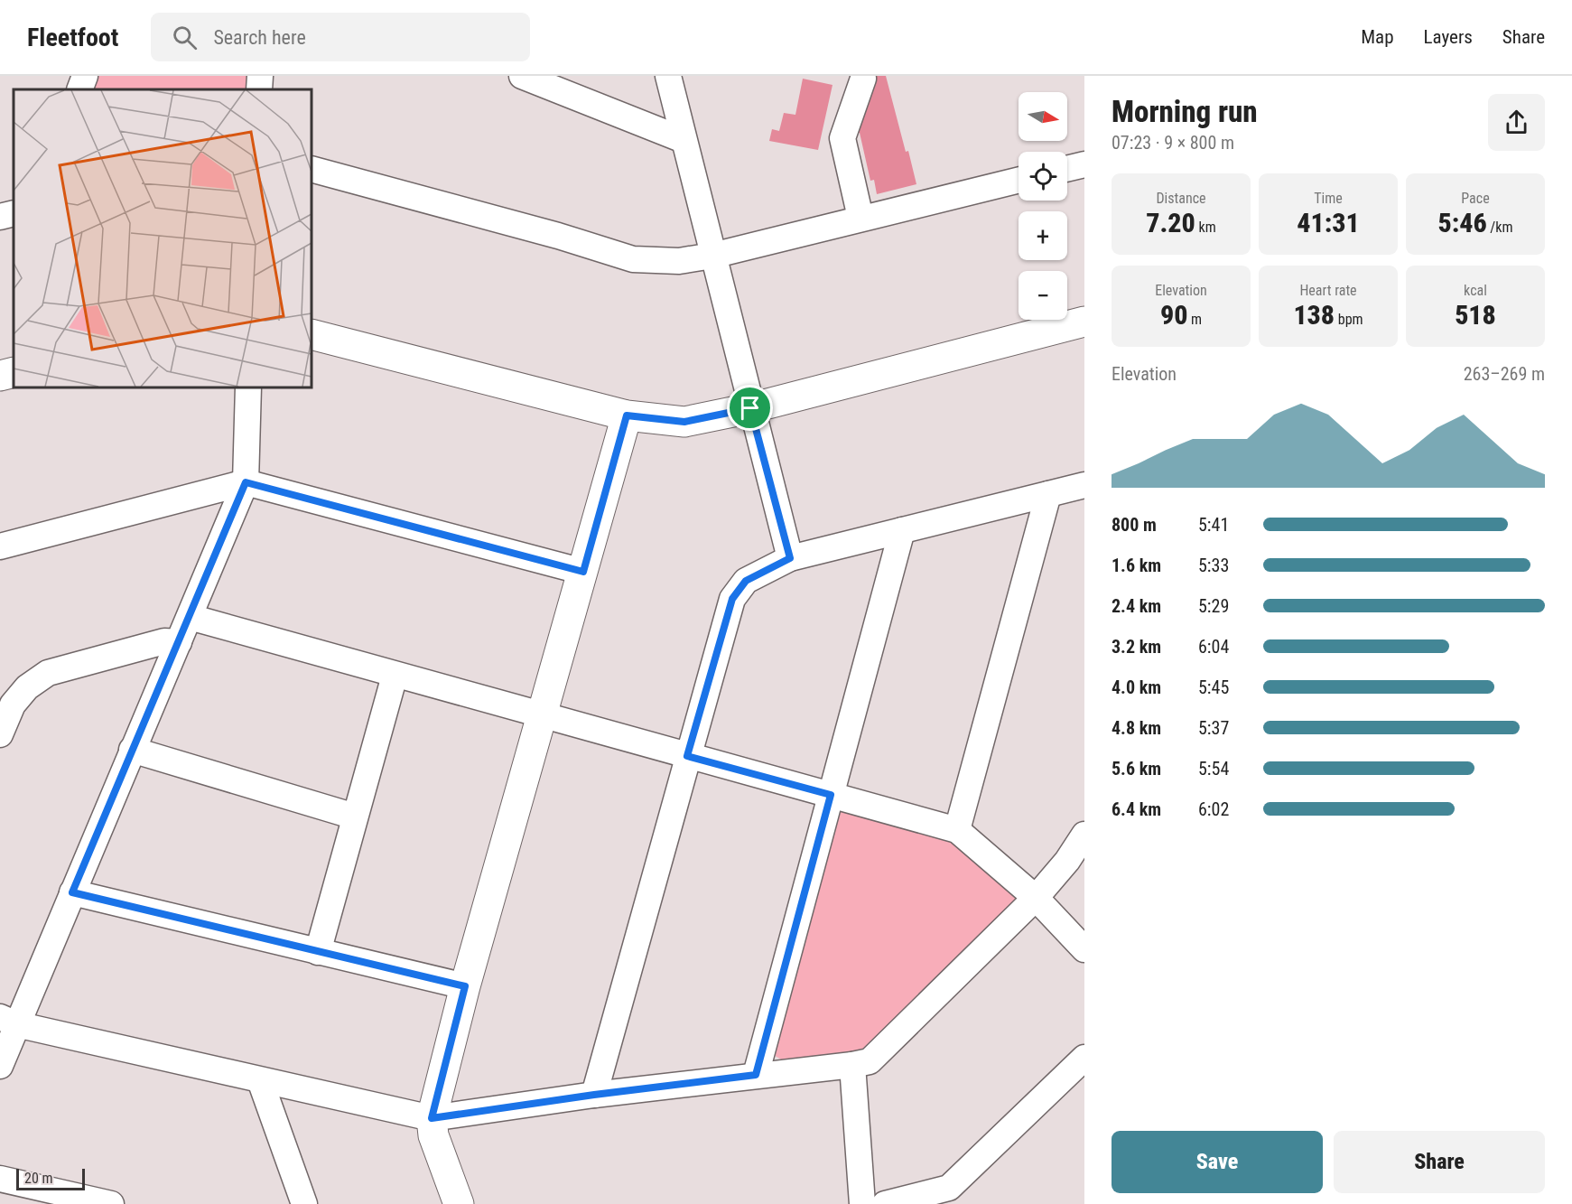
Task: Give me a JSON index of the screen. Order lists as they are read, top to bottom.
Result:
{
  "scale_bar": "20 m",
  "north": "right",
  "page": {
    "header": "Fleetfoot",
    "search": "Search here",
    "nav": ["Map", "Layers", "Share"],
    "heading": ["Morning run", "07:23 · 9 × 800 m"],
    "map_buttons": ["+", "−"],
    "stats": [
      ["Distance", "7.20 km"],
      ["Time", "41:31"],
      ["Pace", "5:46 /km"],
      ["Elevation", "90 m"],
      ["Heart rate", "138 bpm"],
      ["kcal", "518"]
    ],
    "chart": ["Elevation", "263–269 m"],
    "list": [
      {
        "name": "800 m",
        "note": "5:41"
      },
      {
        "name": "1.6 km",
        "note": "5:33"
      },
      {
        "name": "2.4 km",
        "note": "5:29"
      },
      {
        "name": "3.2 km",
        "note": "6:04"
      },
      {
        "name": "4.0 km",
        "note": "5:45"
      },
      {
        "name": "4.8 km",
        "note": "5:37"
      },
      {
        "name": "5.6 km",
        "note": "5:54"
      },
      {
        "name": "6.4 km",
        "note": "6:02"
      }
    ],
    "buttons": ["Save", "Share"],
    "scale": "20 m"
  }
}
